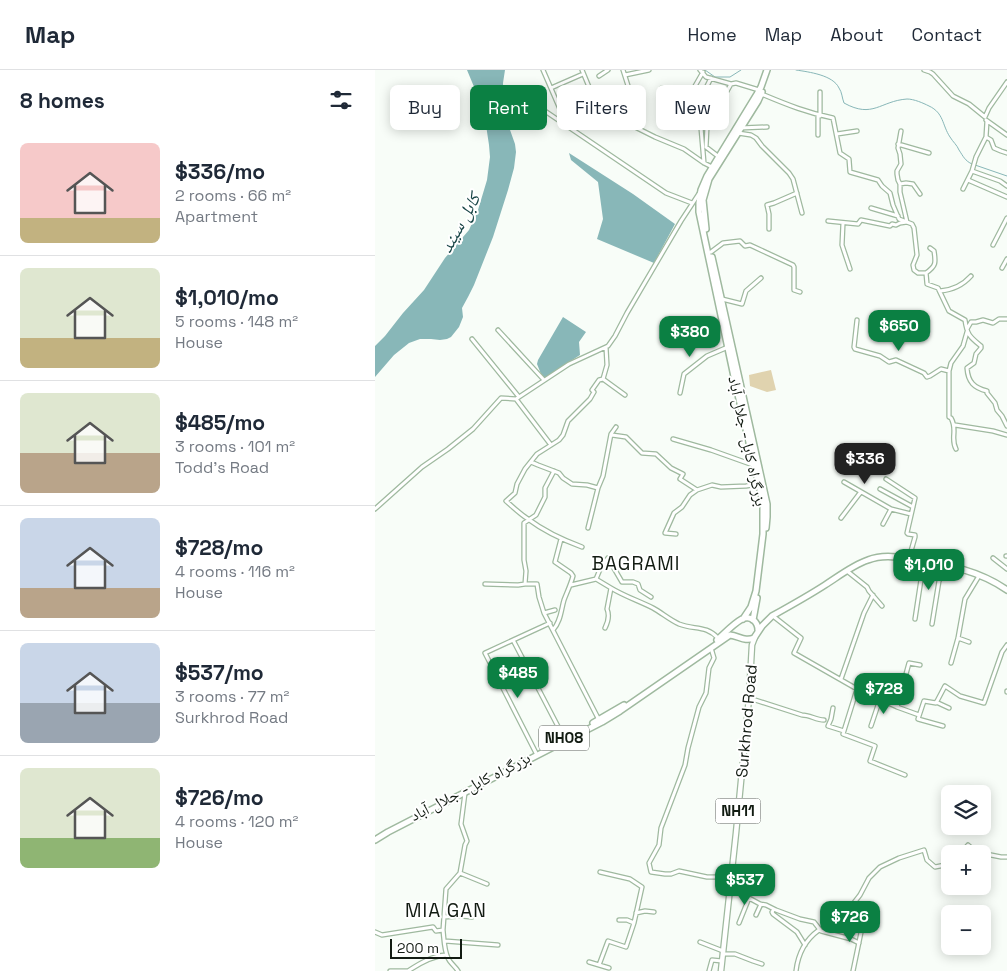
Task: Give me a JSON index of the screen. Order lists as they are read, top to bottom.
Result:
{
  "streets": {
    "highway": ["بزرگراه کابل- جلال آباد", "NH08"],
    "main road": ["Surkhrod Road", "NH11"]
  },
  "crossings": [
    ["بزرگراه کابل- جلال آباد", "Surkhrod Road"]
  ],
  "districts": ["BAGRAMI", "MIA GAN"],
  "water": ["کابل سيند"],
  "scale_bar": "200 m",
  "page": {
    "header": "Map",
    "nav": [
      "Home",
      "Map",
      "About",
      "Contact"
    ],
    "heading": "8 homes",
    "chip": [
      "Buy",
      "Rent",
      "Filters",
      "New"
    ],
    "list": [
      {
        "name": "$336/mo",
        "note": "2 rooms · 66 m² · Apartment"
      },
      {
        "name": "$1,010/mo",
        "note": "5 rooms · 148 m² · House"
      },
      {
        "name": "$485/mo",
        "note": "3 rooms · 101 m² · Todd's Road"
      },
      {
        "name": "$728/mo",
        "note": "4 rooms · 116 m² · House"
      },
      {
        "name": "$537/mo",
        "note": "3 rooms · 77 m² · Surkhrod Road"
      },
      {
        "name": "$726/mo",
        "note": "4 rooms · 120 m² · House"
      }
    ],
    "price": [
      "$650",
      "$380",
      "$336",
      "$1,010",
      "$485",
      "$728",
      "$537",
      "$726"
    ],
    "map_buttons": ["+", "−"],
    "scale": "200 m"
  }
}
